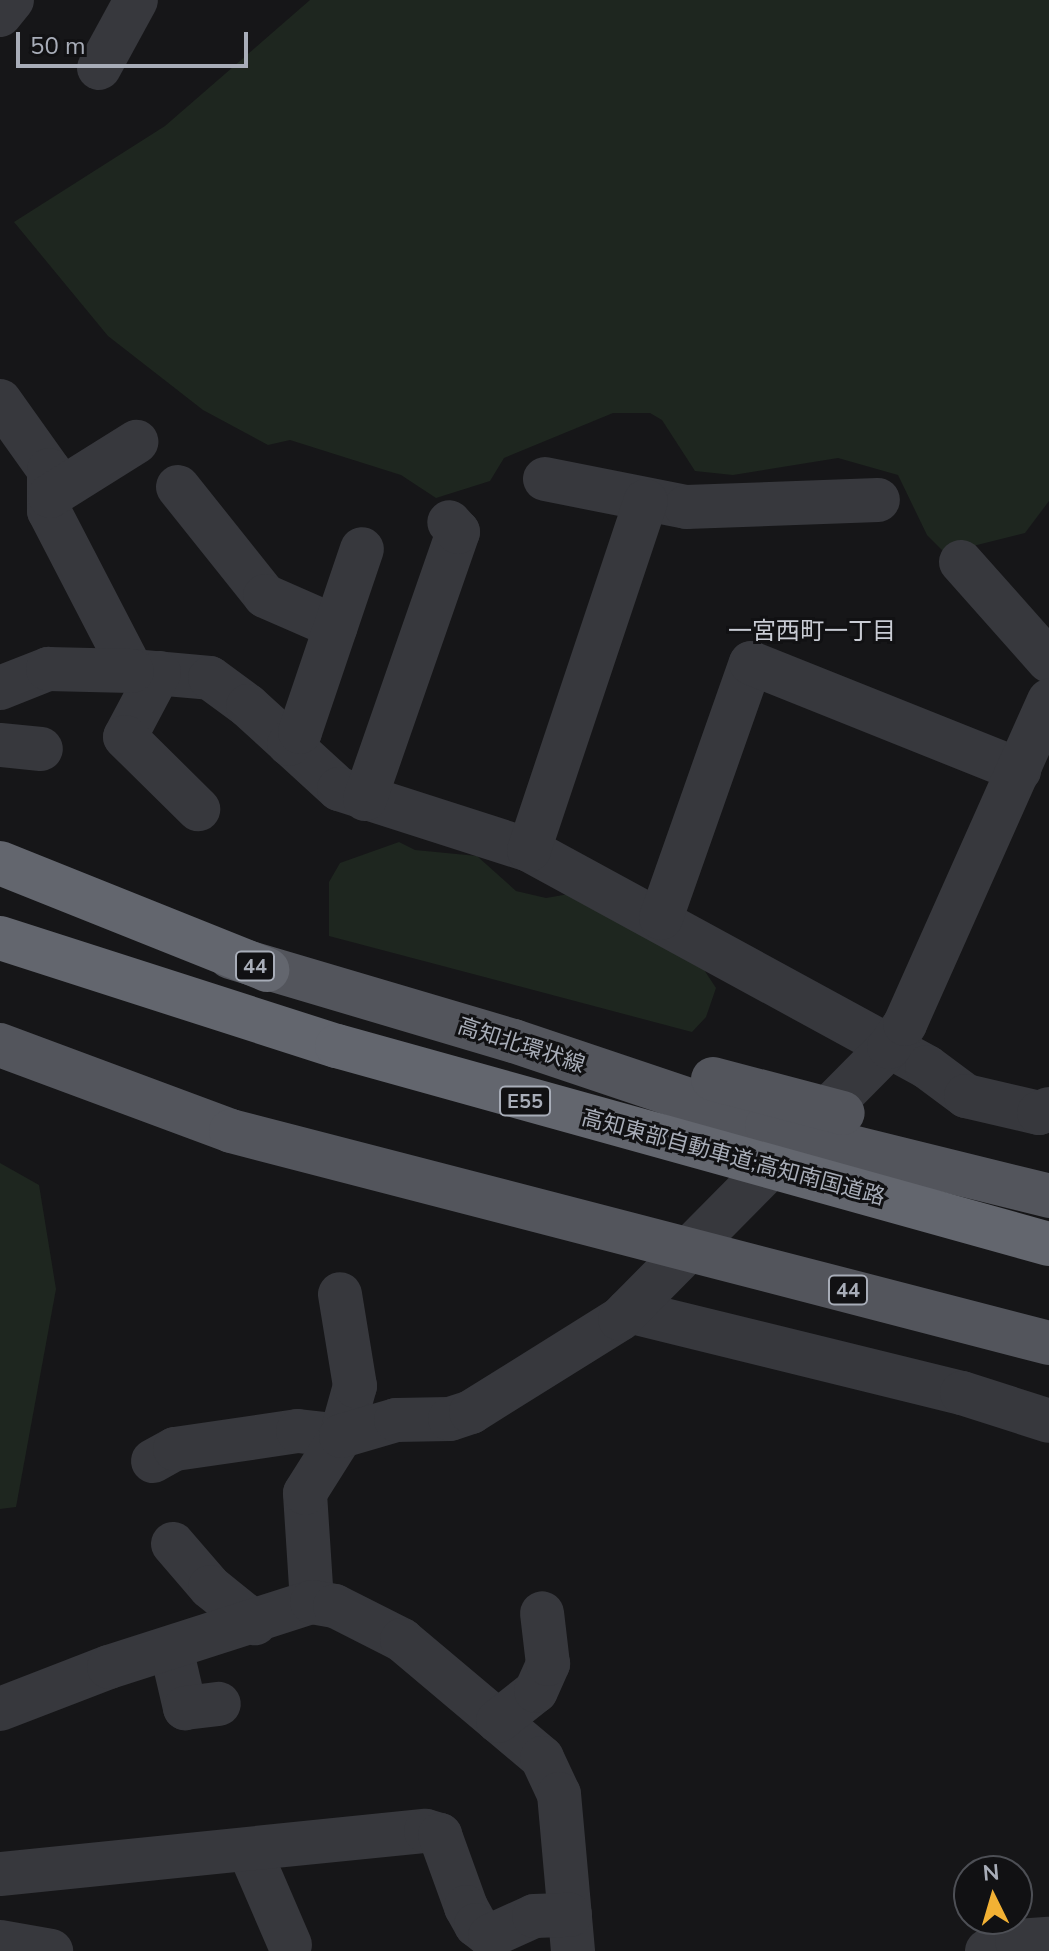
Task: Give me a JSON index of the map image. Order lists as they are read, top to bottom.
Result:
{
  "streets": {
    "highway": ["E55", "高知東部自動車道;高知南国道路"],
    "main road": ["44", "高知北環状線"]
  },
  "districts": ["一宮西町一丁目"],
  "scale_bar": "50 m",
  "north": "top"
}
